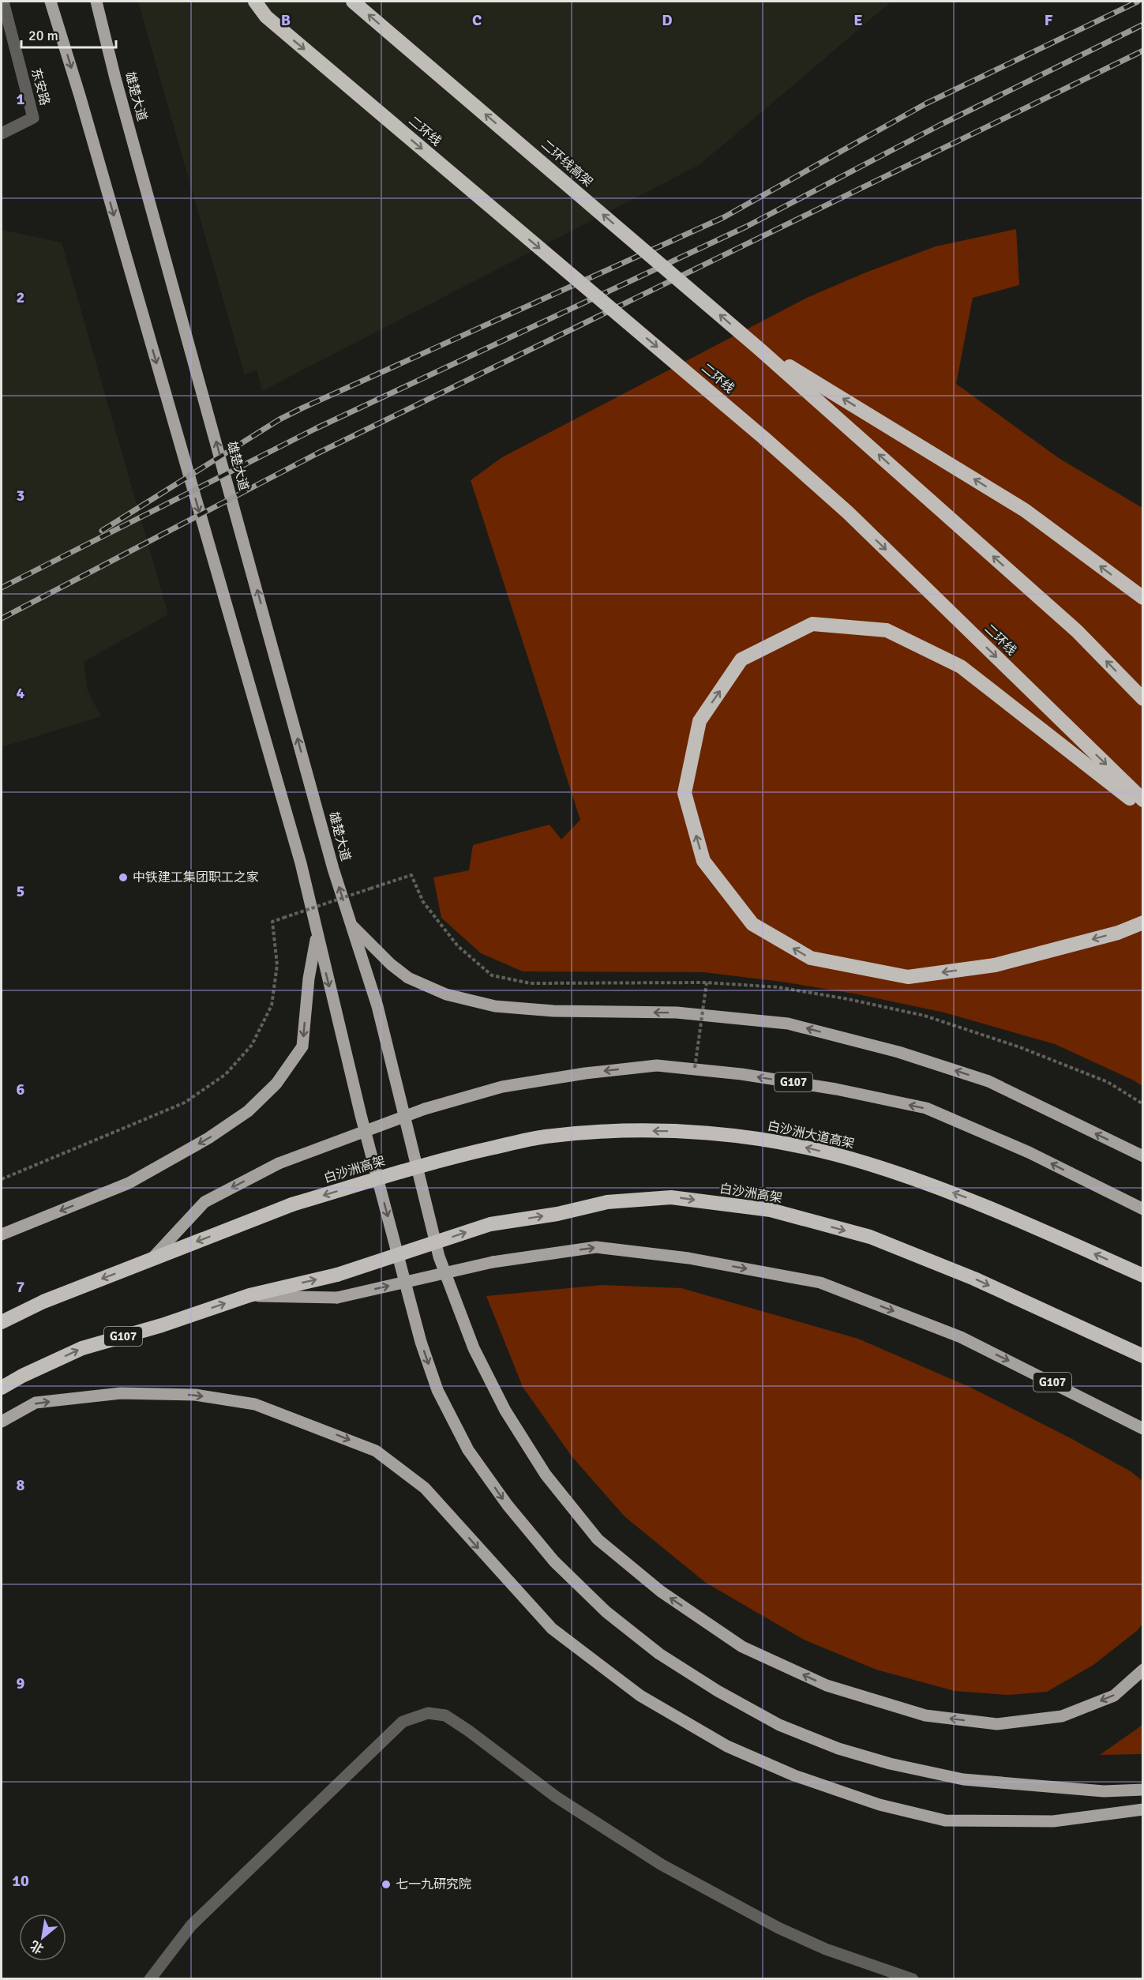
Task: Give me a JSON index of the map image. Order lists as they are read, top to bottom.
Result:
{
  "streets": {
    "highway": [
      "二环线",
      "二环线高架",
      "G107",
      "白沙洲大道高架",
      "白沙洲高架"
    ],
    "main road": ["雄楚大道"],
    "street": ["东安路"]
  },
  "crossings": [
    ["G107", "白沙洲高架"],
    ["白沙洲大道高架", "白沙洲高架"]
  ],
  "one_way": ["二环线高架", "白沙洲大道高架"],
  "places": ["中铁建工集团职工之家", "七一九研究院"],
  "scale_bar": "20 m",
  "north": "bottom left",
  "grid": {
    "columns": [
      "B",
      "C",
      "D",
      "E",
      "F"
    ],
    "rows": [
      "1",
      "2",
      "3",
      "4",
      "5",
      "6",
      "7",
      "8",
      "9",
      "10"
    ]
  }
}
